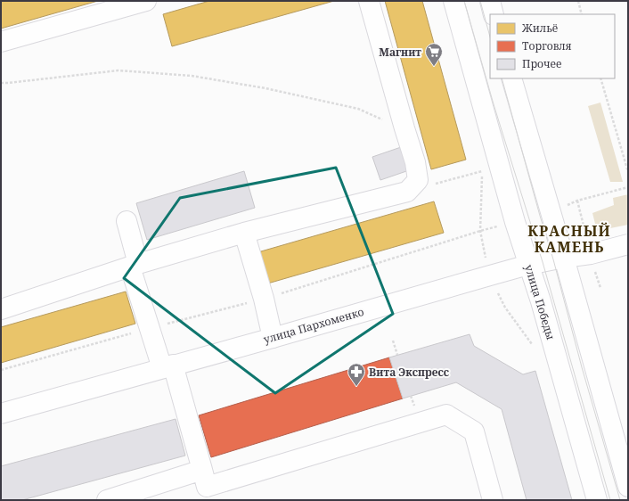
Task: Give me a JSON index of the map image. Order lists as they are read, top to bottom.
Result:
{
  "streets": {
    "main road": ["улица Победы", "улица Пархоменко"]
  },
  "crossings": [
    ["улица Победы", "улица Пархоменко"]
  ],
  "districts": ["КРАСНЫЙ КАМЕНЬ"],
  "places": {
    "supermarket": ["Магнит"],
    "pharmacy": ["Вита Экспресс"]
  },
  "legend": ["Жильё", "Торговля", "Прочее"]
}
